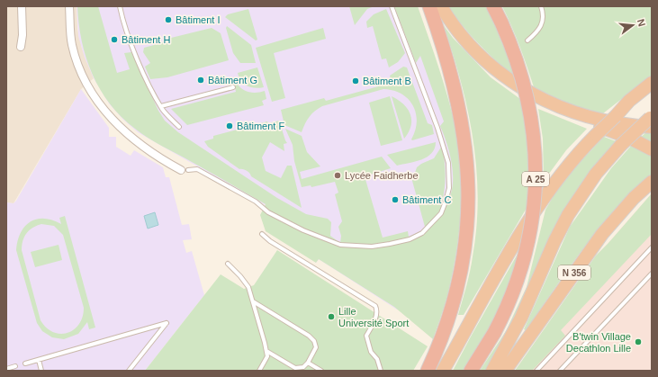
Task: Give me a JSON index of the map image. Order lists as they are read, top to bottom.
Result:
{
  "streets": {
    "highway": ["A 25", "N 356"]
  },
  "places": [
    "Bâtiment I",
    "Bâtiment H",
    "Bâtiment G",
    "Bâtiment B",
    "Bâtiment F",
    "Lycée Faidherbe",
    "Bâtiment C",
    "Lille Université Sport",
    "B'twin Village Decathlon Lille"
  ],
  "north": "right"
}
